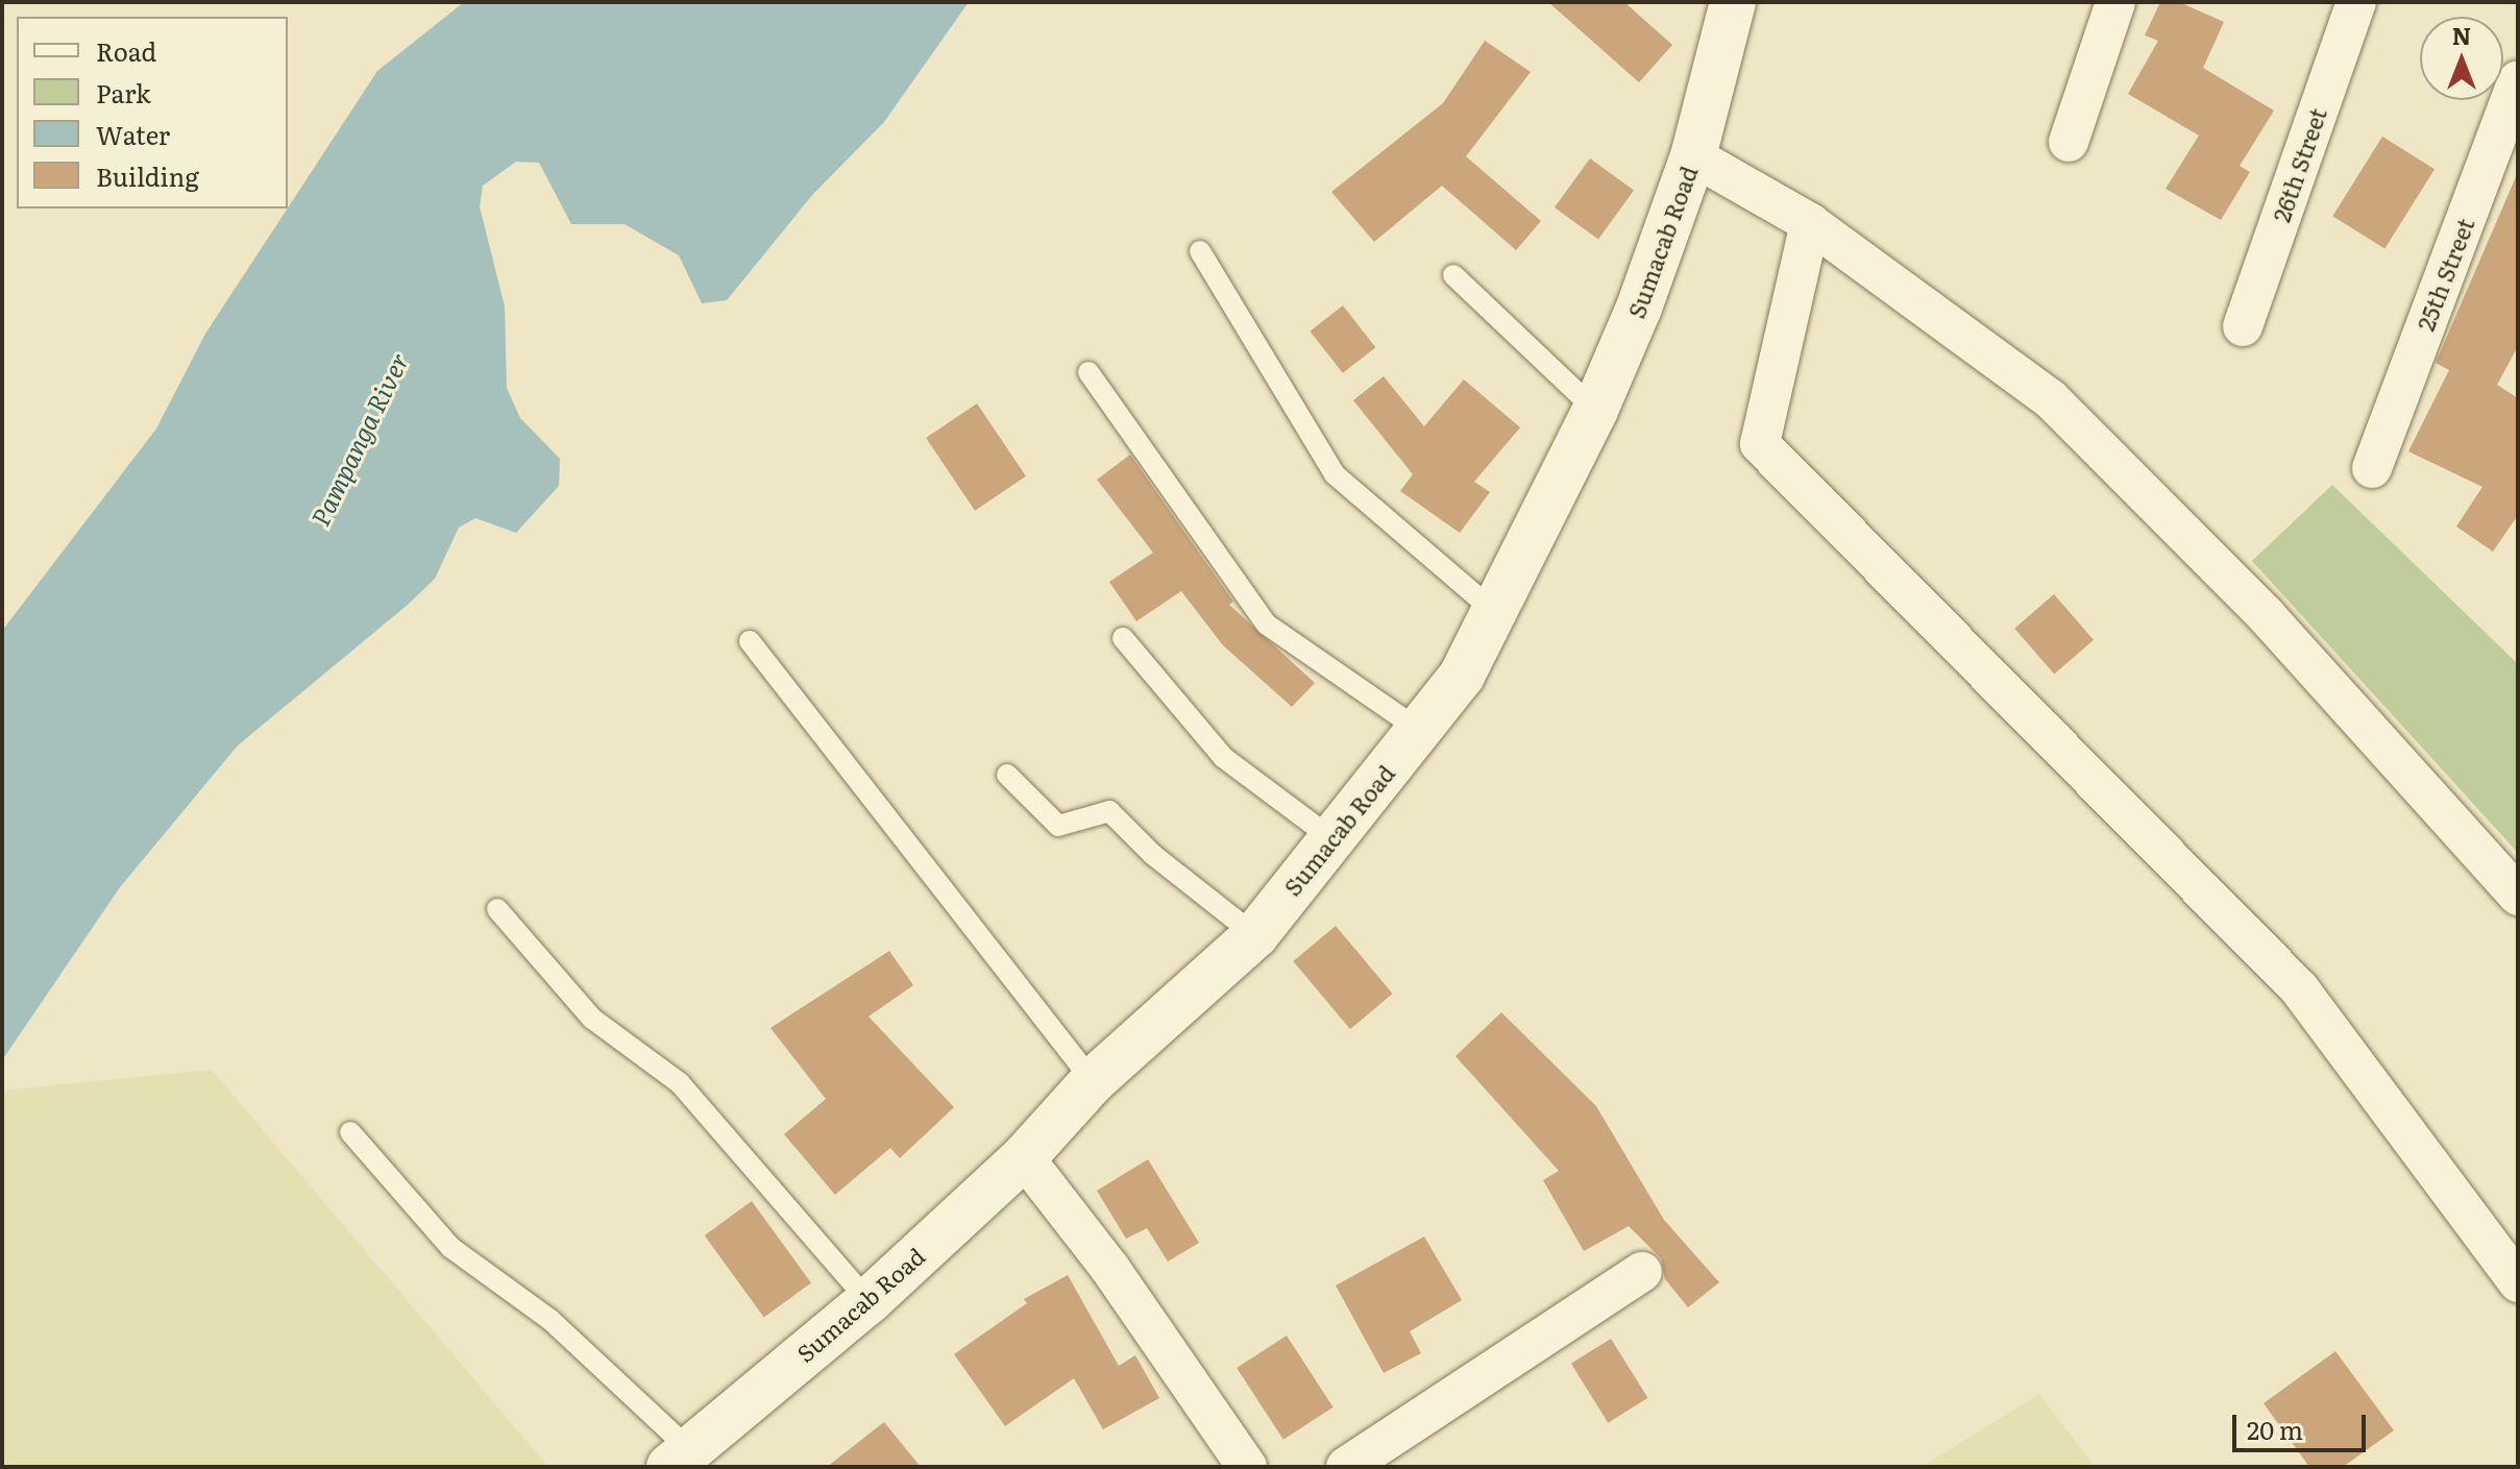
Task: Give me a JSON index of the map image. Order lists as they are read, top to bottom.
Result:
{
  "streets": {
    "main road": ["Sumacab Road"],
    "street": ["26th Street", "25th Street"]
  },
  "water": ["Pampanga River"],
  "legend": [
    "Road",
    "Park",
    "Water",
    "Building"
  ],
  "scale_bar": "20 m",
  "north": "top"
}
